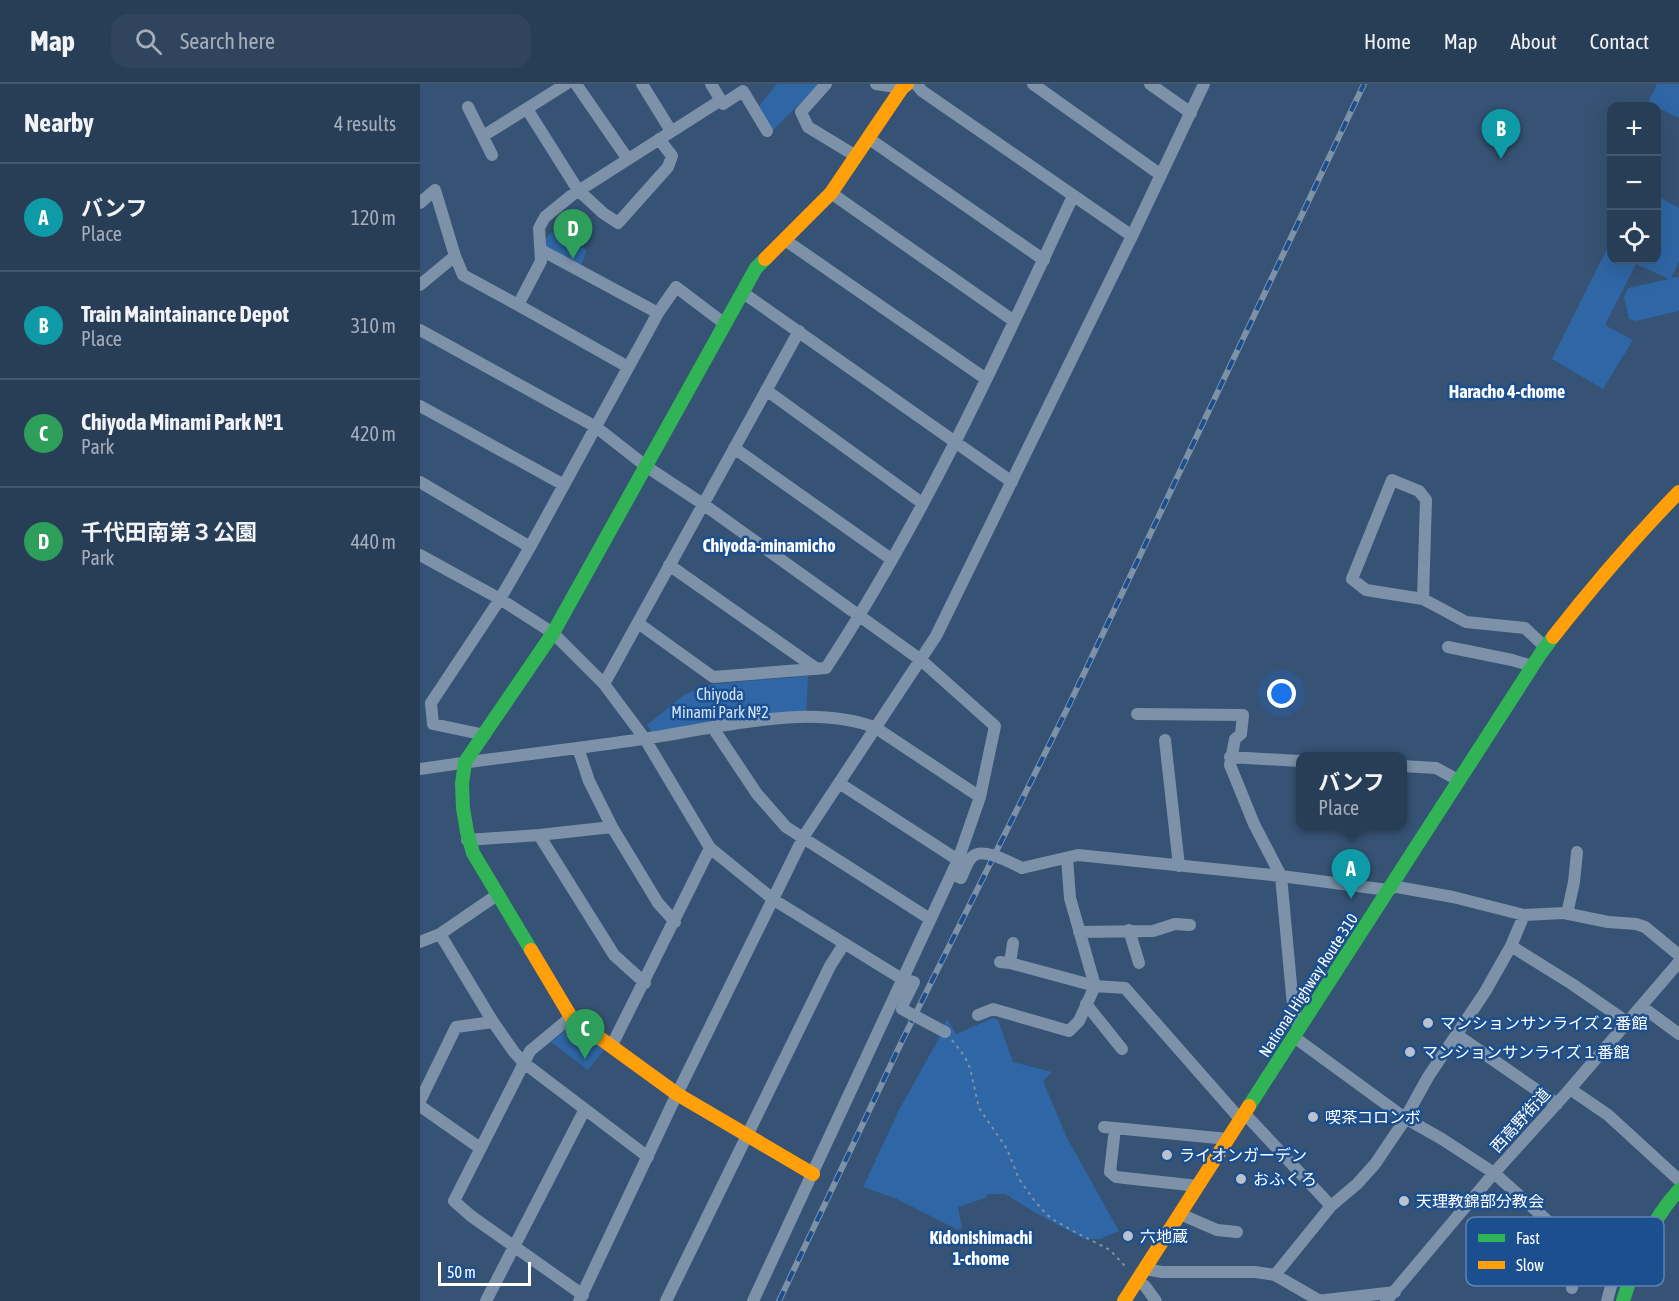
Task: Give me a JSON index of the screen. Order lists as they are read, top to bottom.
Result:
{
  "streets": {
    "main road": ["National Highway Route 310"],
    "street": ["西高野街道"]
  },
  "districts": ["Haracho 4-chome", "Chiyoda-minamicho", "Kidonishimachi 1-chome"],
  "parks": ["Chiyoda Minami Park №2"],
  "places": [
    "マンションサンライズ２番館",
    "マンションサンライズ１番館",
    "喫茶コロンボ",
    "ライオンガーデン",
    "おふくろ",
    "天理教錦部分教会",
    "六地蔵"
  ],
  "legend": ["Fast", "Slow"],
  "scale_bar": "50 m",
  "page": {
    "header": "Map",
    "search": "Search here",
    "nav": [
      "Home",
      "Map",
      "About",
      "Contact"
    ],
    "heading": ["Nearby", "4 results"],
    "map_buttons": ["+", "−"],
    "pins": [
      "B",
      "D",
      "A",
      "C"
    ],
    "list": [
      {
        "mark": "A",
        "name": "バンフ",
        "note": "Place",
        "value": "120 m"
      },
      {
        "mark": "B",
        "name": "Train Maintainance Depot",
        "note": "Place",
        "value": "310 m"
      },
      {
        "mark": "C",
        "name": "Chiyoda Minami Park №1",
        "note": "Park",
        "value": "420 m"
      },
      {
        "mark": "D",
        "name": "千代田南第３公園",
        "note": "Park",
        "value": "440 m"
      }
    ],
    "popup": ["バンフ", "Place"],
    "scale": "50 m"
  }
}
